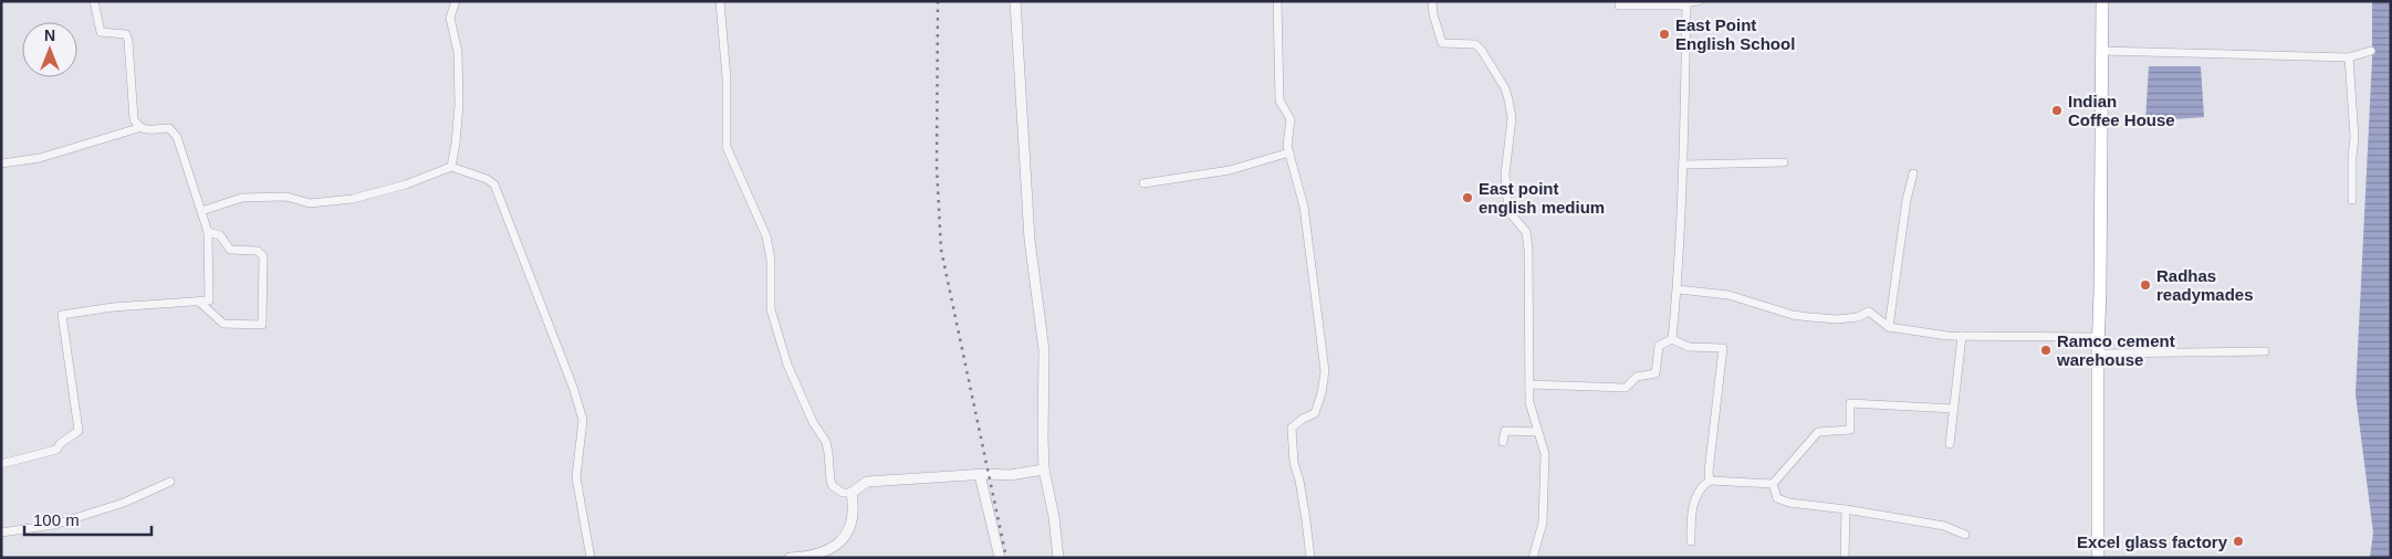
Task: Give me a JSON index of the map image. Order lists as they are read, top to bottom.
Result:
{
  "places": [
    "East Point English School",
    "Indian Coffee House",
    "East point english medium",
    "Radhas readymades",
    "Ramco cement warehouse",
    "Excel glass factory"
  ],
  "scale_bar": "100 m",
  "north": "top"
}
